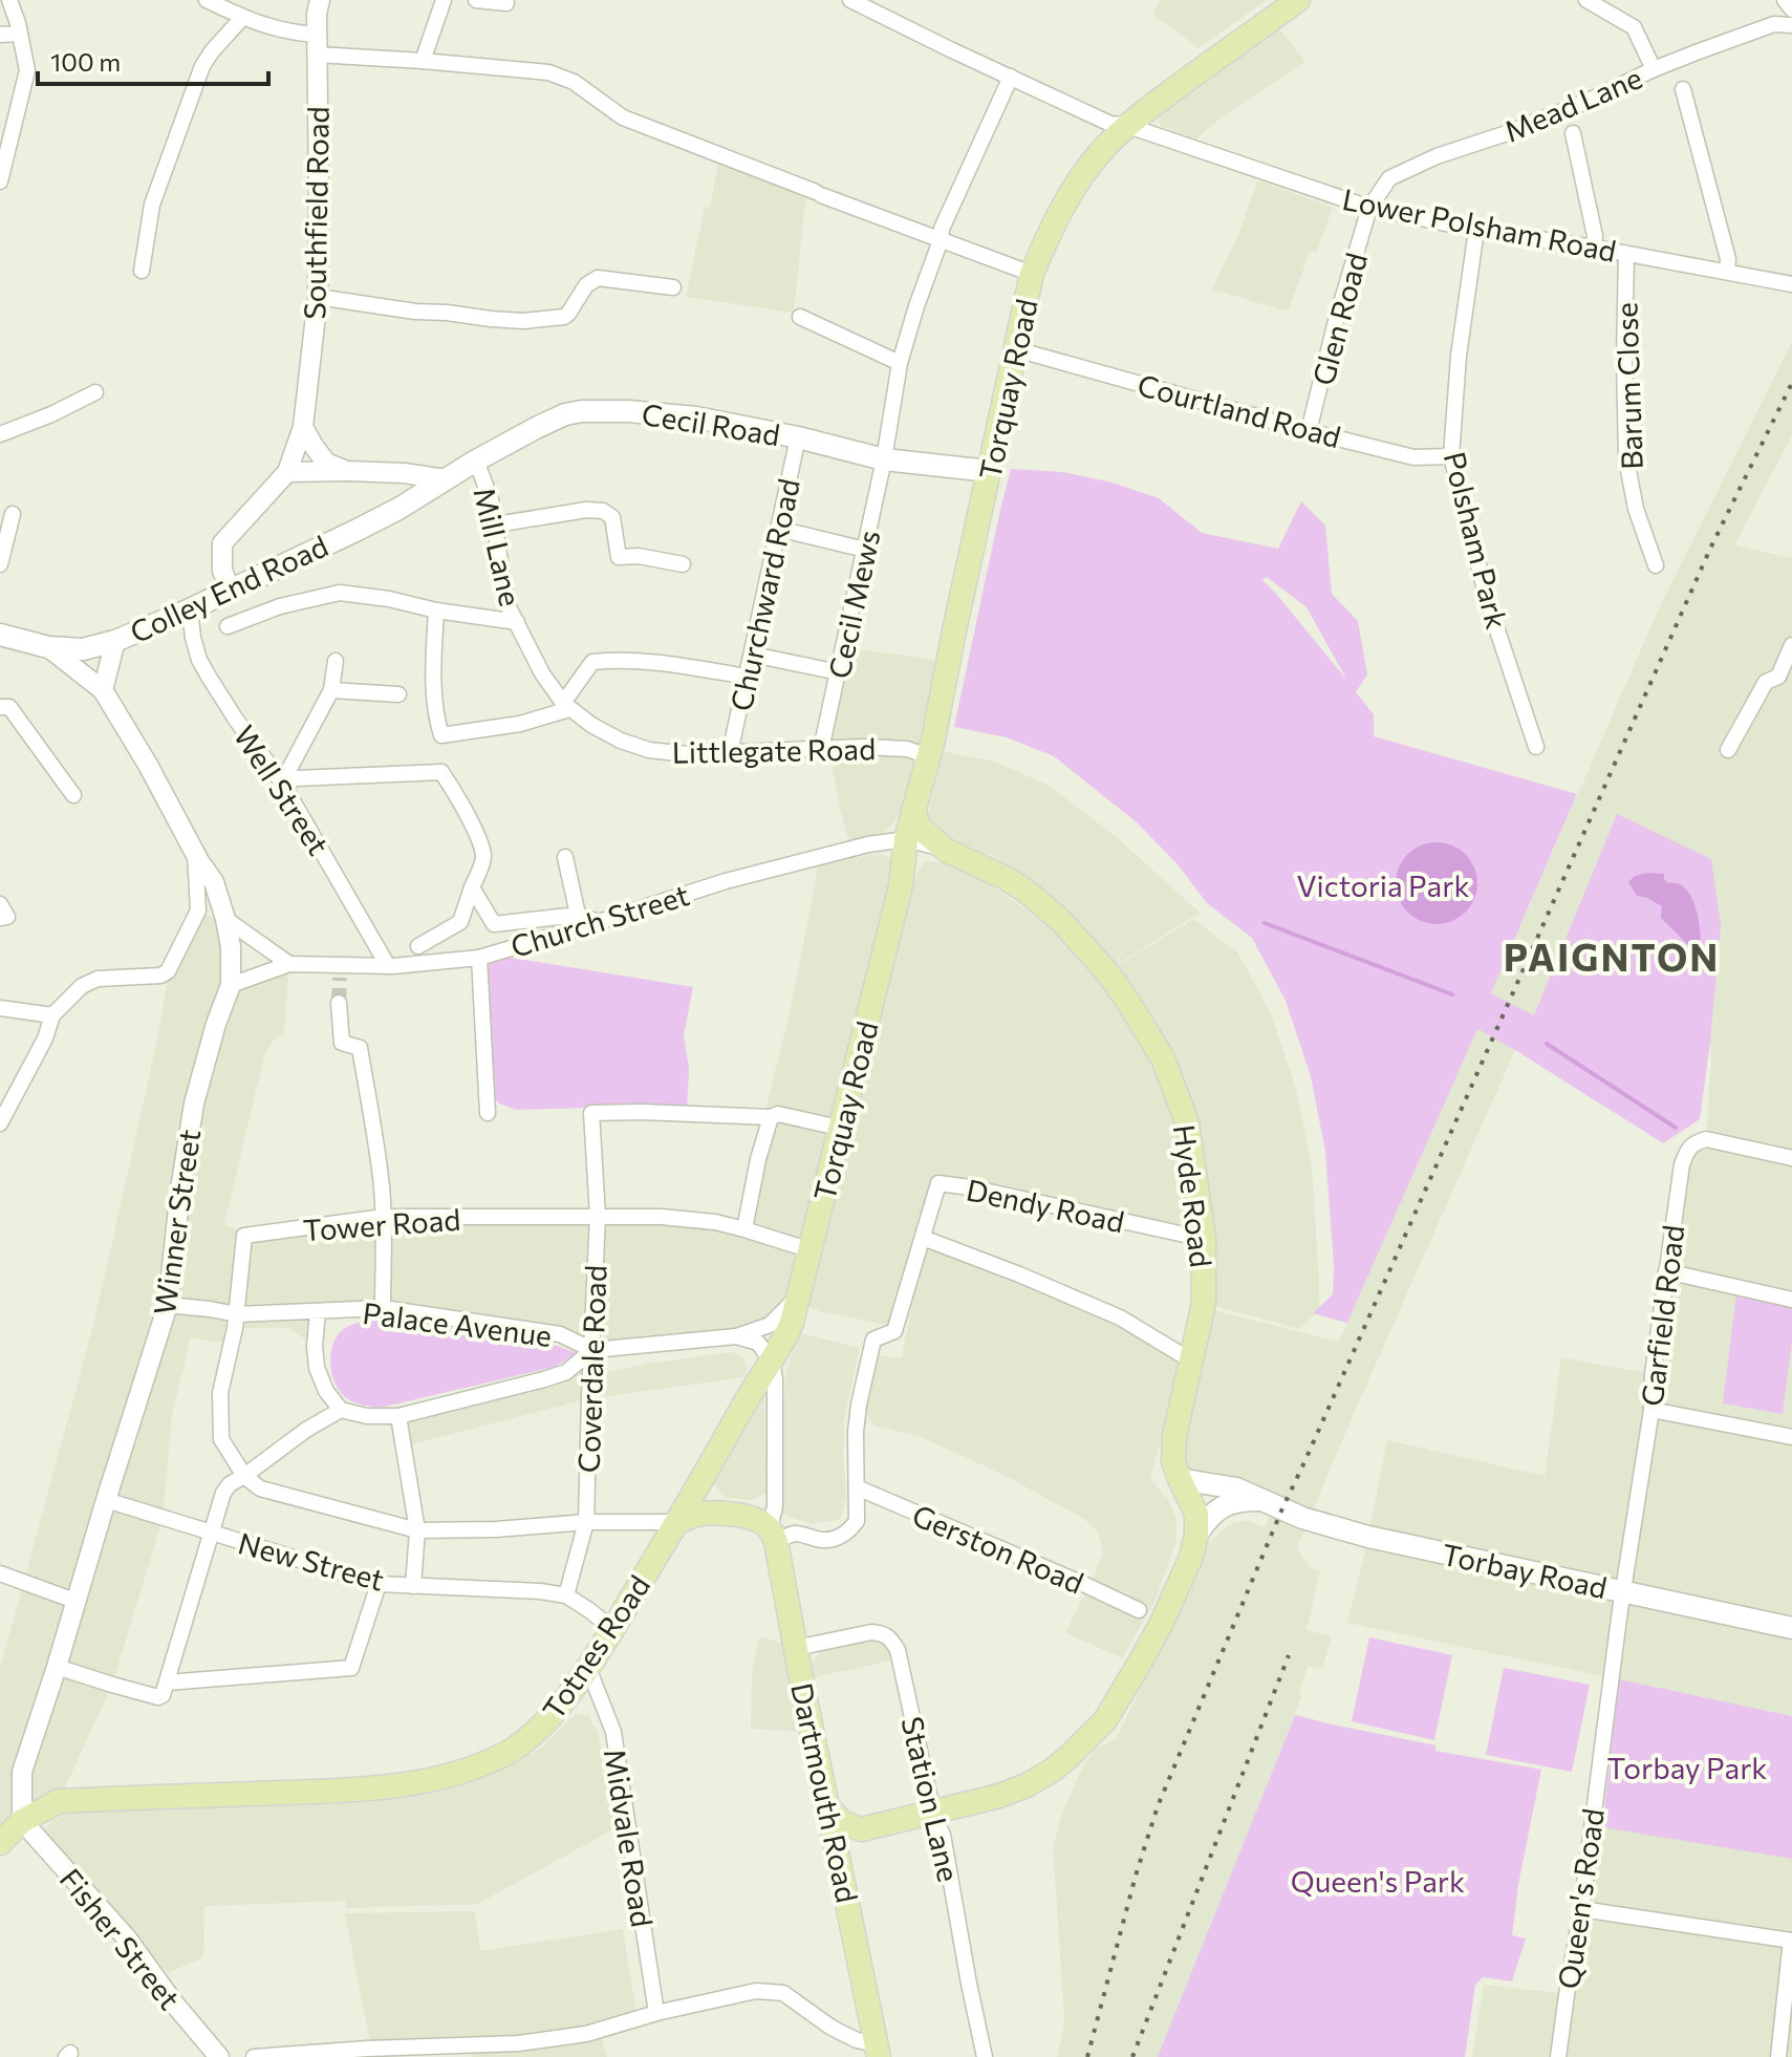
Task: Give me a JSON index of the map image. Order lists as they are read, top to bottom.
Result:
{
  "streets": {
    "main road": [
      "Torquay Road",
      "Cecil Road",
      "Colley End Road",
      "Hyde Road",
      "Torbay Road",
      "Totnes Road",
      "Dartmouth Road"
    ],
    "street": [
      "Mead Lane",
      "Southfield Road",
      "Lower Polsham Road",
      "Glen Road",
      "Barum Close",
      "Courtland Road",
      "Polsham Park",
      "Mill Lane",
      "Churchward Road",
      "Cecil Mews",
      "Littlegate Road",
      "Well Street",
      "Church Street",
      "Dendy Road",
      "Winner Street",
      "Tower Road",
      "Garfield Road",
      "Palace Avenue",
      "Coverdale Road",
      "Gerston Road",
      "New Street",
      "Station Lane",
      "Midvale Road",
      "Queen's Road",
      "Fisher Street"
    ]
  },
  "crossings": [
    ["Mead Lane", "Lower Polsham Road"],
    ["Mead Lane", "Glen Road"],
    ["Southfield Road", "Colley End Road"],
    ["Lower Polsham Road", "Glen Road"],
    ["Lower Polsham Road", "Barum Close"],
    ["Lower Polsham Road", "Torquay Road"],
    ["Lower Polsham Road", "Polsham Park"],
    ["Lower Polsham Road", "Cecil Mews"],
    ["Glen Road", "Courtland Road"],
    ["Torquay Road", "Courtland Road"],
    ["Torquay Road", "Cecil Road"],
    ["Torquay Road", "Littlegate Road"],
    ["Torquay Road", "Church Street"],
    ["Torquay Road", "Hyde Road"],
    ["Torquay Road", "Tower Road"],
    ["Torquay Road", "Palace Avenue"],
    ["Torquay Road", "Totnes Road"],
    ["Courtland Road", "Polsham Park"],
    ["Cecil Road", "Mill Lane"],
    ["Cecil Road", "Colley End Road"],
    ["Cecil Road", "Churchward Road"],
    ["Cecil Road", "Cecil Mews"],
    ["Mill Lane", "Littlegate Road"],
    ["Colley End Road", "Well Street"],
    ["Colley End Road", "Winner Street"],
    ["Churchward Road", "Littlegate Road"],
    ["Cecil Mews", "Littlegate Road"],
    ["Well Street", "Church Street"],
    ["Church Street", "Hyde Road"],
    ["Church Street", "Winner Street"],
    ["Hyde Road", "Dendy Road"],
    ["Hyde Road", "Torbay Road"],
    ["Dendy Road", "Gerston Road"],
    ["Winner Street", "Palace Avenue"],
    ["Winner Street", "New Street"],
    ["Winner Street", "Totnes Road"],
    ["Winner Street", "Fisher Street"],
    ["Tower Road", "Palace Avenue"],
    ["Tower Road", "Coverdale Road"],
    ["Garfield Road", "Torbay Road"],
    ["Garfield Road", "Queen's Road"],
    ["Palace Avenue", "Coverdale Road"],
    ["Coverdale Road", "New Street"],
    ["New Street", "Totnes Road"],
    ["Torbay Road", "Queen's Road"],
    ["Totnes Road", "Dartmouth Road"],
    ["Totnes Road", "Midvale Road"],
    ["Totnes Road", "Fisher Street"],
    ["Dartmouth Road", "Station Lane"]
  ],
  "districts": ["PAIGNTON"],
  "parks": ["Victoria Park", "Torbay Park", "Queen's Park"],
  "scale_bar": "100 m"
}
